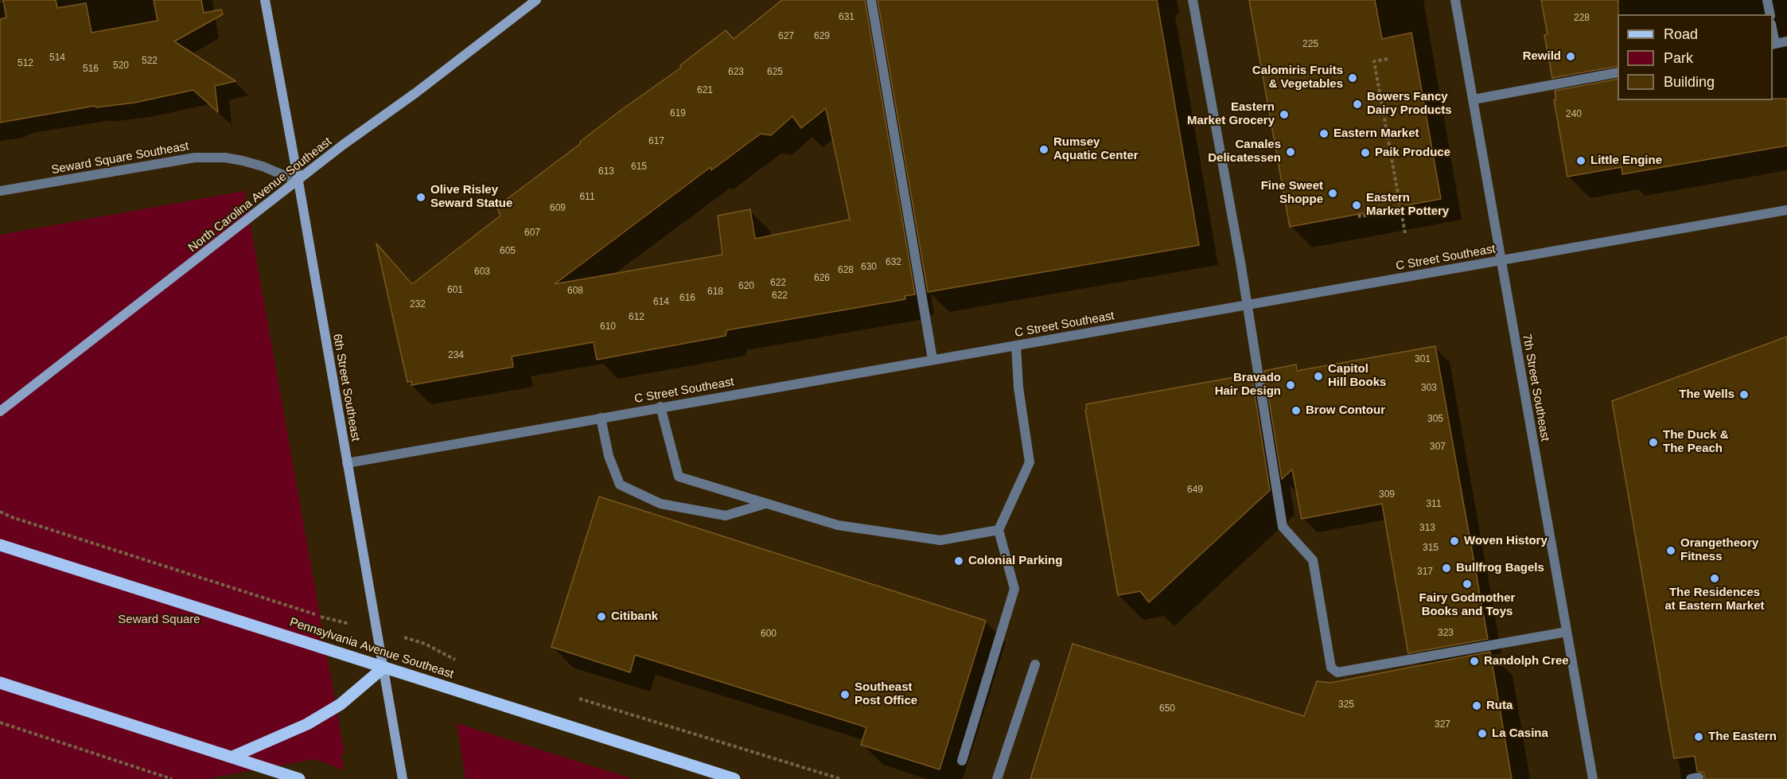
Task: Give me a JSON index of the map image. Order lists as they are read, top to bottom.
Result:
{
  "streets": {
    "main road": ["Pennsylvania Avenue Southeast"],
    "street": [
      "Seward Square Southeast",
      "North Carolina Avenue Southeast",
      "C Street Southeast",
      "6th Street Southeast",
      "7th Street Southeast"
    ]
  },
  "crossings": [
    ["Seward Square Southeast", "North Carolina Avenue Southeast"],
    ["Seward Square Southeast", "6th Street Southeast"],
    ["North Carolina Avenue Southeast", "6th Street Southeast"],
    ["C Street Southeast", "6th Street Southeast"],
    ["C Street Southeast", "7th Street Southeast"],
    ["6th Street Southeast", "Pennsylvania Avenue Southeast"]
  ],
  "parks": ["Seward Square"],
  "places": [
    "Rewild",
    "Calomiris Fruits & Vegetables",
    "Bowers Fancy Dairy Products",
    "Eastern Market Grocery",
    "Eastern Market",
    "Rumsey Aquatic Center",
    "Canales Delicatessen",
    "Paik Produce",
    "Little Engine",
    "Fine Sweet Shoppe",
    "Olive Risley Seward Statue",
    "Eastern Market Pottery",
    "Capitol Hill Books",
    "Bravado Hair Design",
    "The Wells",
    "Brow Contour",
    "The Duck & The Peach",
    "Woven History",
    "Orangetheory Fitness",
    "Colonial Parking",
    "Bullfrog Bagels",
    "The Residences at Eastern Market",
    "Fairy Godmother Books and Toys",
    "Citibank",
    "Randolph Cree",
    "Southeast Post Office",
    "Ruta",
    "La Casina",
    "The Eastern"
  ],
  "house_numbers": [
    "631",
    "228",
    "627",
    "629",
    "225",
    "514",
    "522",
    "512",
    "520",
    "516",
    "623",
    "625",
    "621",
    "619",
    "240",
    "617",
    "615",
    "613",
    "611",
    "609",
    "607",
    "605",
    "632",
    "630",
    "628",
    "603",
    "626",
    "622",
    "620",
    "601",
    "608",
    "618",
    "622",
    "616",
    "614",
    "232",
    "612",
    "610",
    "234",
    "301",
    "303",
    "305",
    "307",
    "649",
    "309",
    "311",
    "313",
    "315",
    "317",
    "323",
    "600",
    "325",
    "650",
    "327"
  ],
  "legend": ["Road", "Park", "Building"]
}
